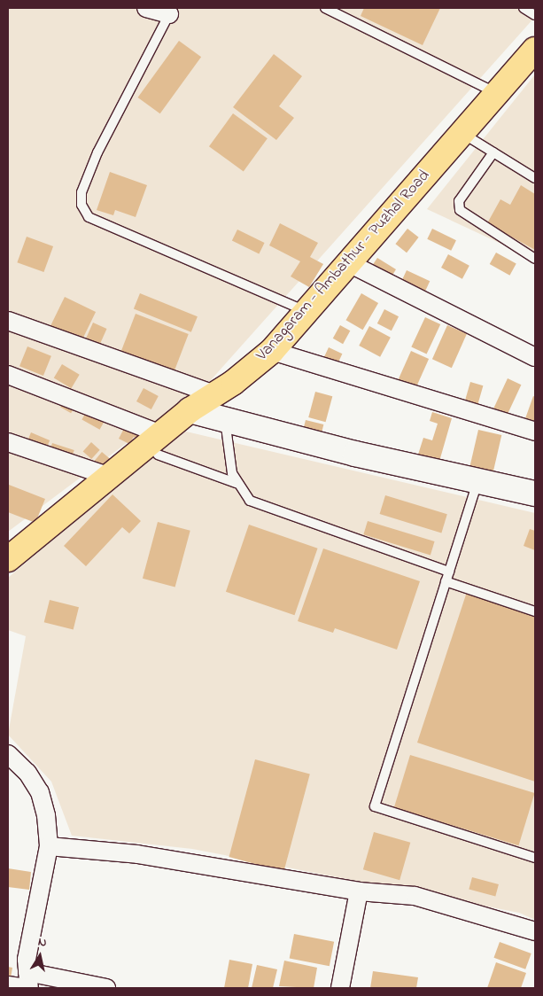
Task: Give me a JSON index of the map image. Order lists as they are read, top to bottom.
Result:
{
  "streets": {
    "main road": ["Vanagaram - Ambathur - Puzhal Road"]
  },
  "north": "top"
}
